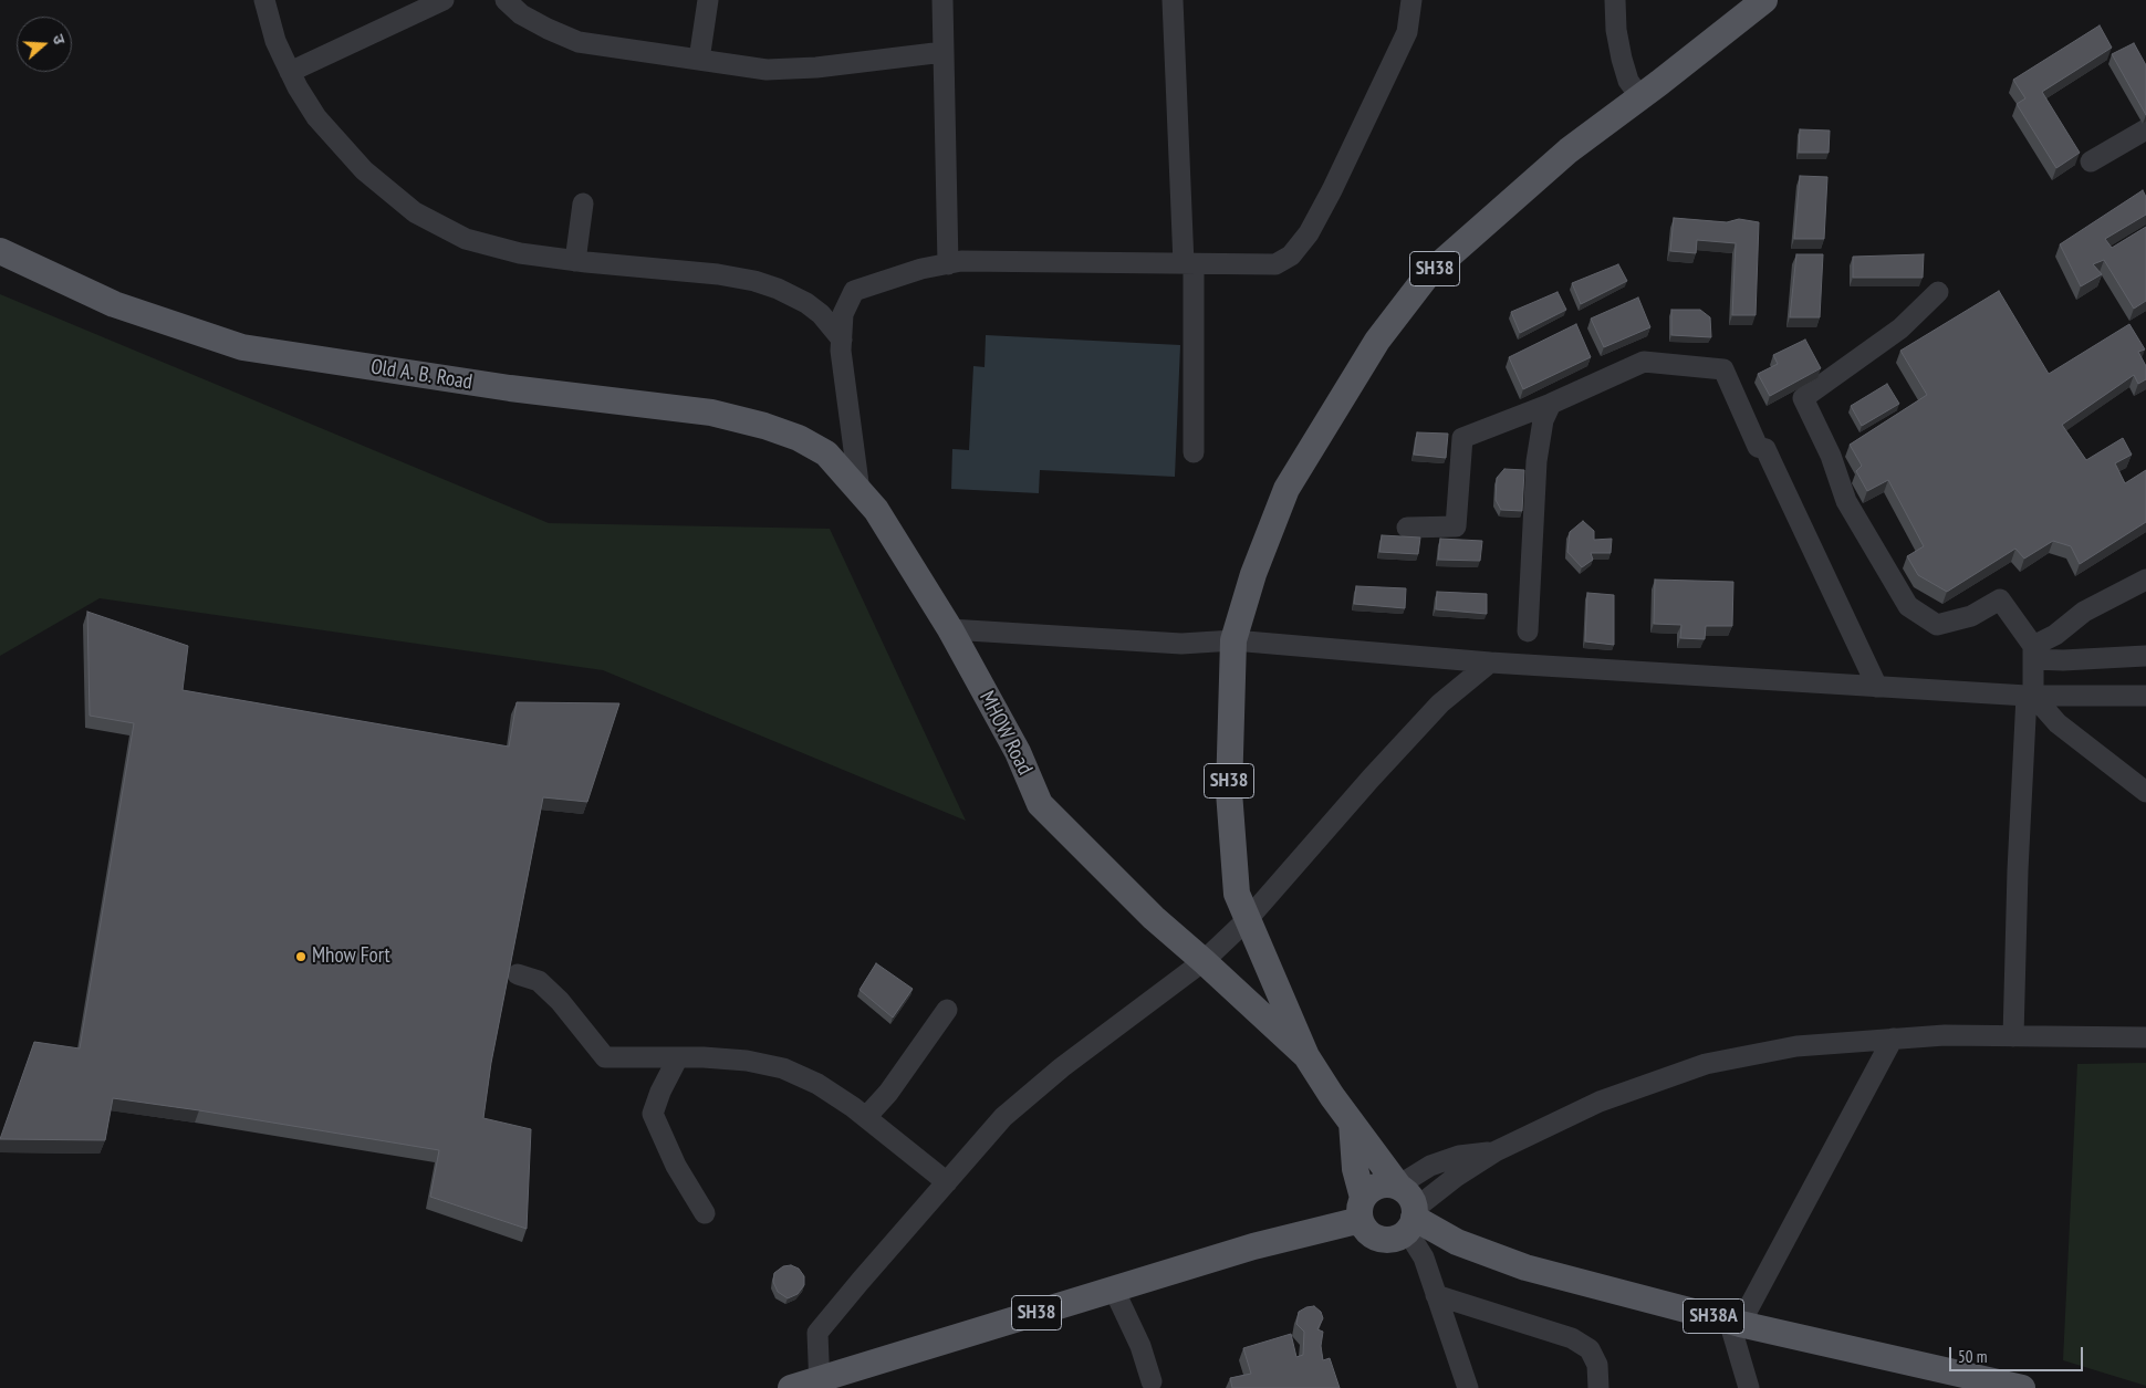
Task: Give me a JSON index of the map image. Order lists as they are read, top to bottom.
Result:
{
  "streets": {
    "main road": [
      "SH38",
      "Old A. B. Road",
      "MHOW Road",
      "SH38A"
    ]
  },
  "crossings": [
    ["SH38", "MHOW Road"],
    ["SH38", "SH38A"],
    ["Old A. B. Road", "MHOW Road"]
  ],
  "places": ["Mhow Fort"],
  "scale_bar": "50 m",
  "north": "right"
}
